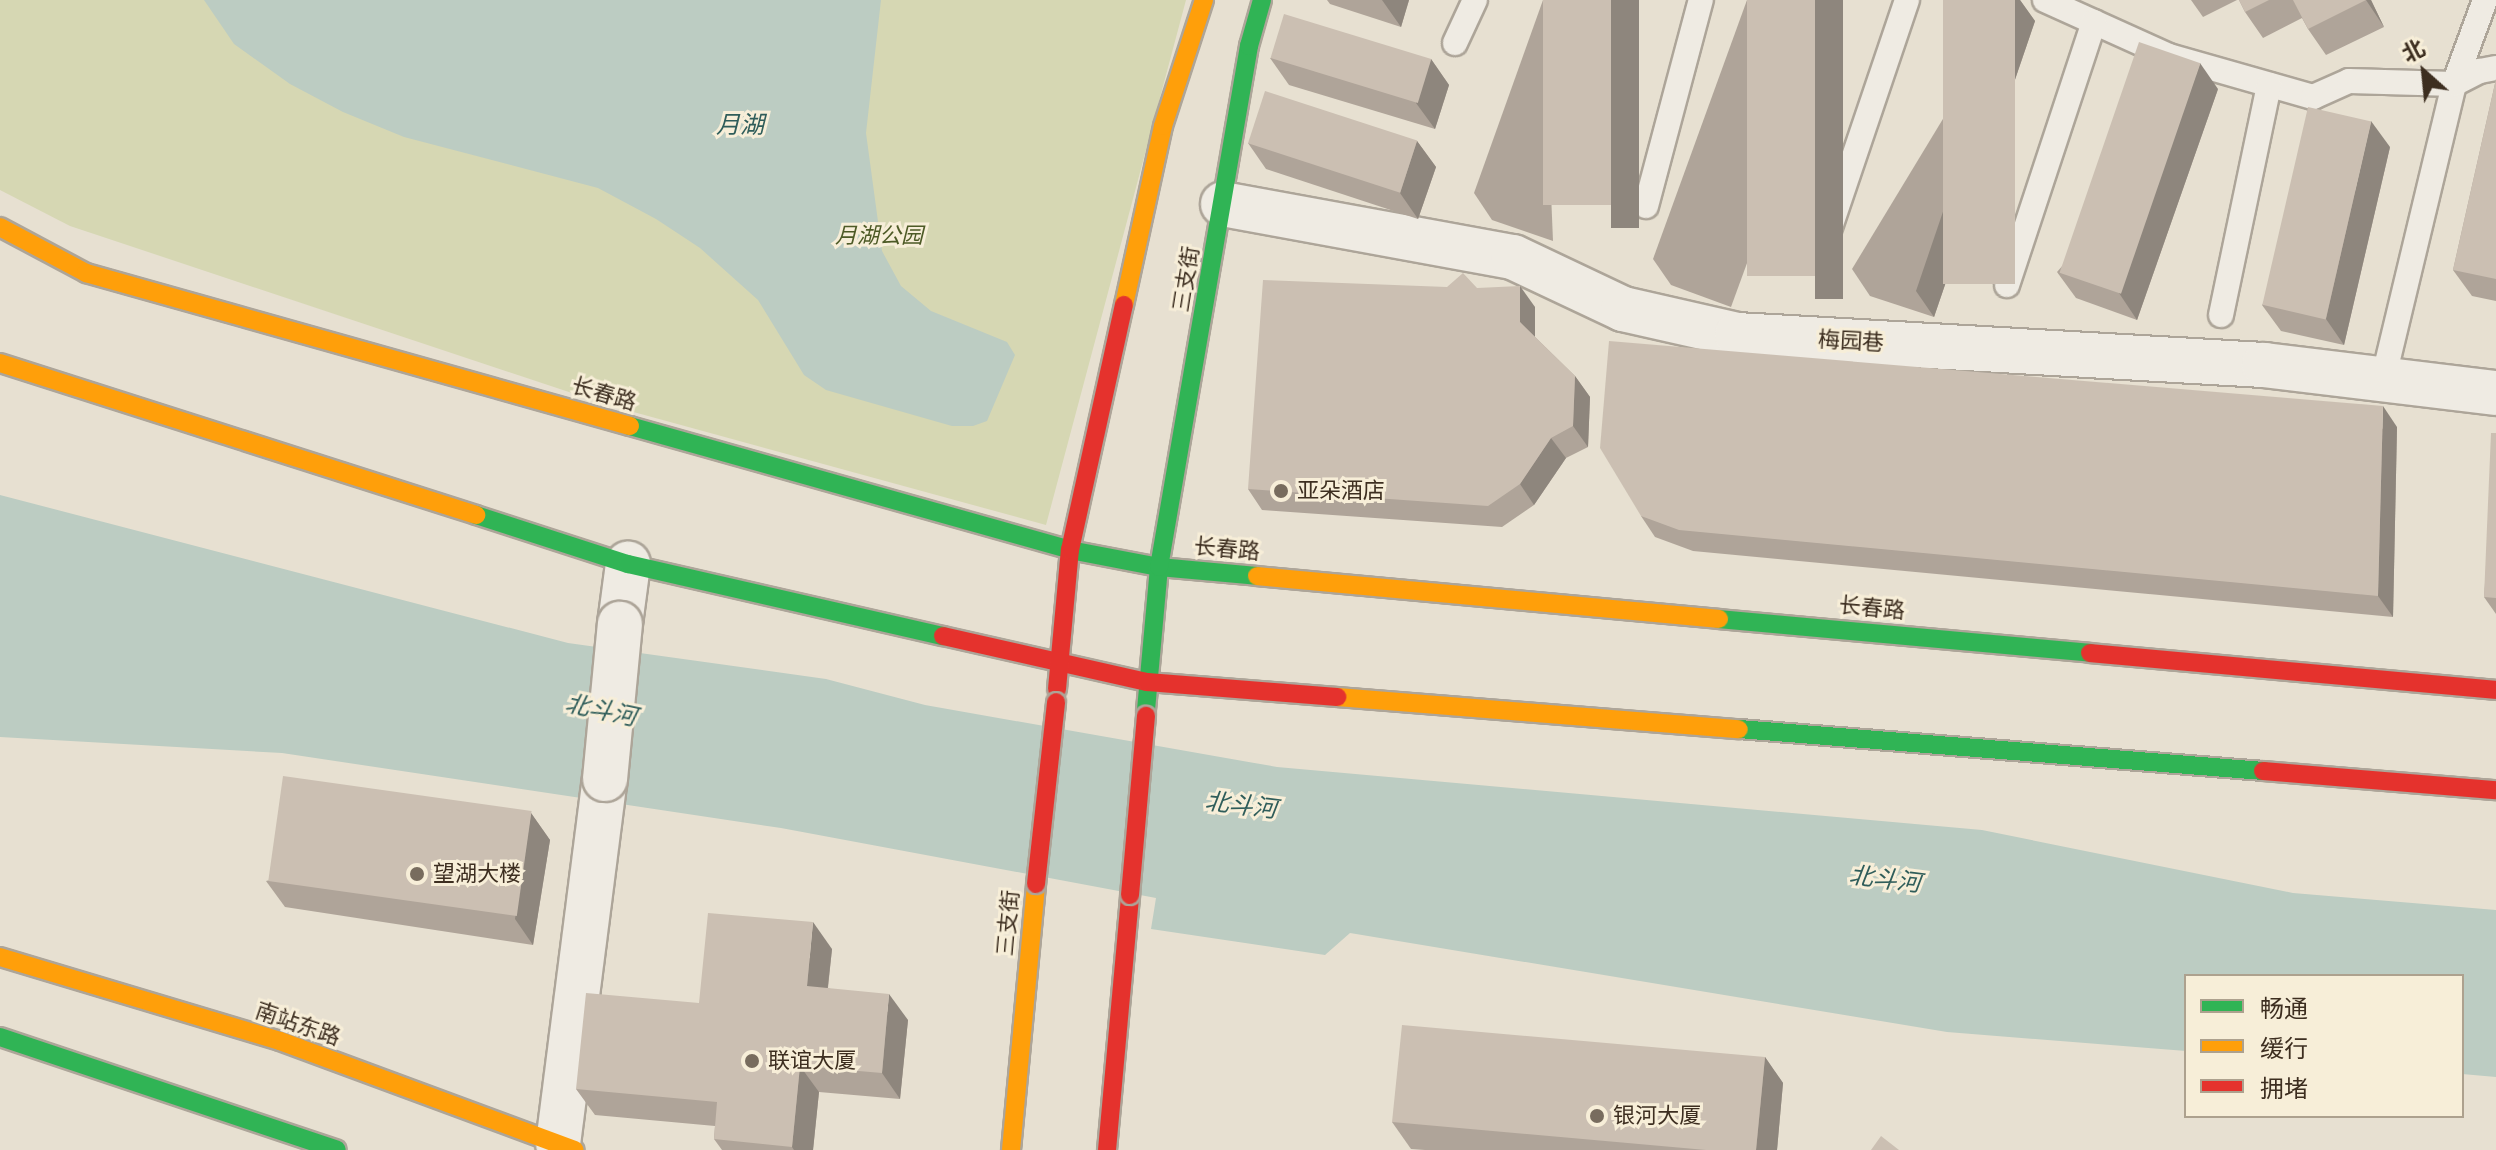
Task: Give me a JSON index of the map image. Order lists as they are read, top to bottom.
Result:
{
  "streets": {
    "main road": ["三支街", "长春路", "南站东路"],
    "street": ["梅园巷"]
  },
  "crossings": [
    ["三支街", "梅园巷"],
    ["三支街", "长春路"]
  ],
  "water": ["月湖", "北斗河"],
  "parks": ["月湖公园"],
  "places": [
    "亚朵酒店",
    "望湖大楼",
    "联谊大厦",
    "银河大厦"
  ],
  "legend": ["畅通", "缓行", "拥堵"],
  "north": "top left"
}
